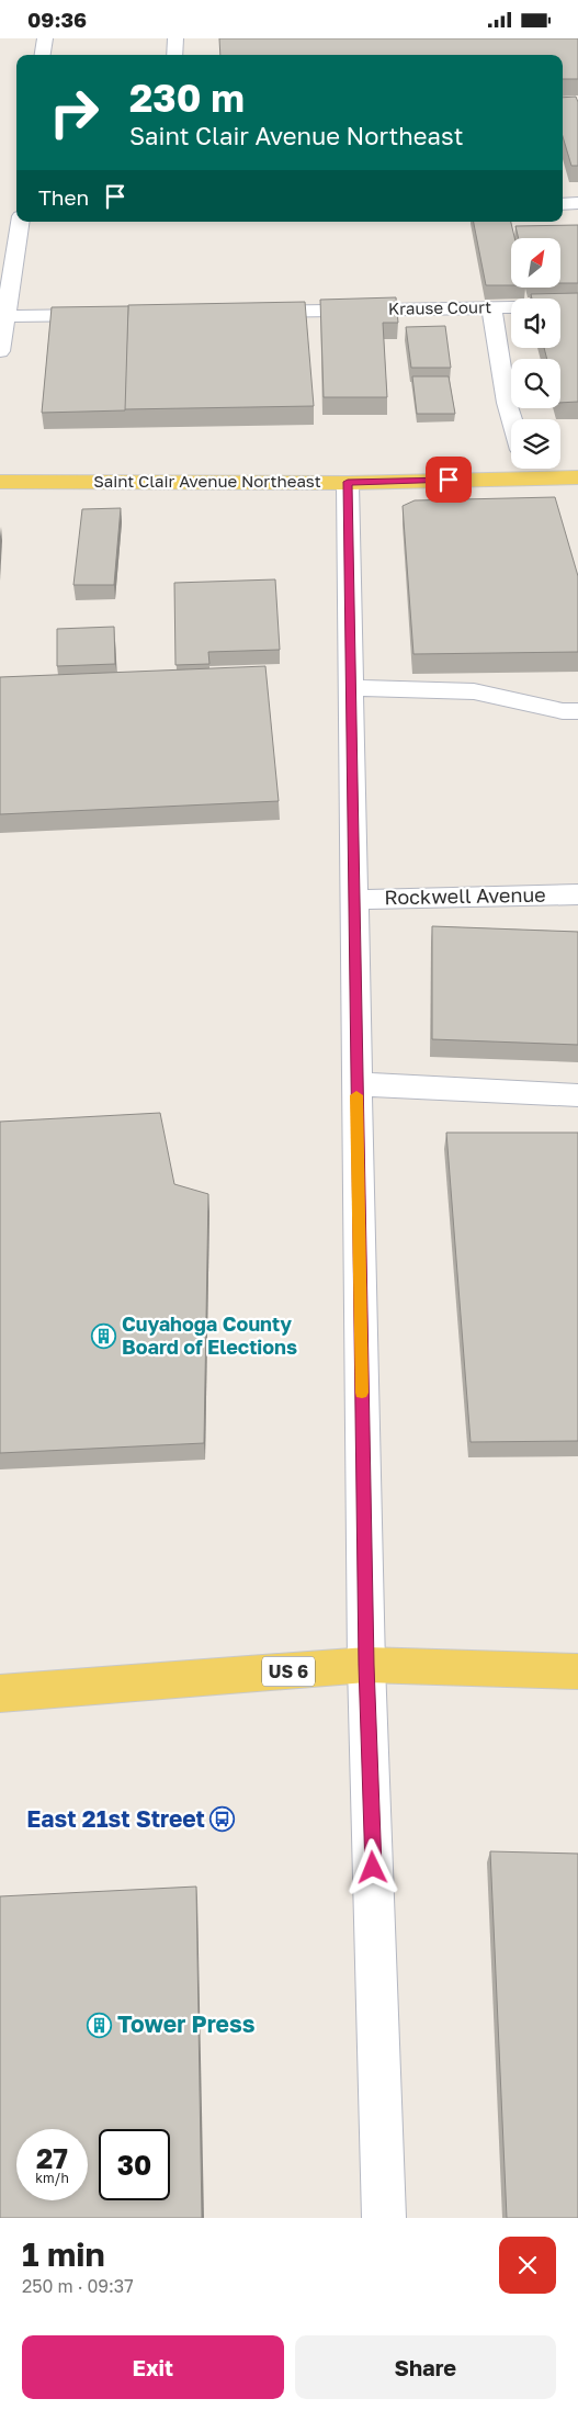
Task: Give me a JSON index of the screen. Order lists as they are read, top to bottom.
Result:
{
  "streets": {
    "main road": ["Saint Clair Avenue Northeast", "US 6"],
    "street": ["Krause Court", "Rockwell Avenue"]
  },
  "places": {
    "building": ["Cuyahoga County Board of Elections", "Tower Press"],
    "bus stop": ["East 21st Street"]
  },
  "north": "top right",
  "page": {
    "status": "09:36",
    "turn": ["230 m", "Saint Clair Avenue Northeast"],
    "then": "Then",
    "speed": "27 km/h",
    "limit": "30",
    "heading": ["1 min", "250 m · 09:37"],
    "buttons": ["Exit", "Share"]
  }
}
